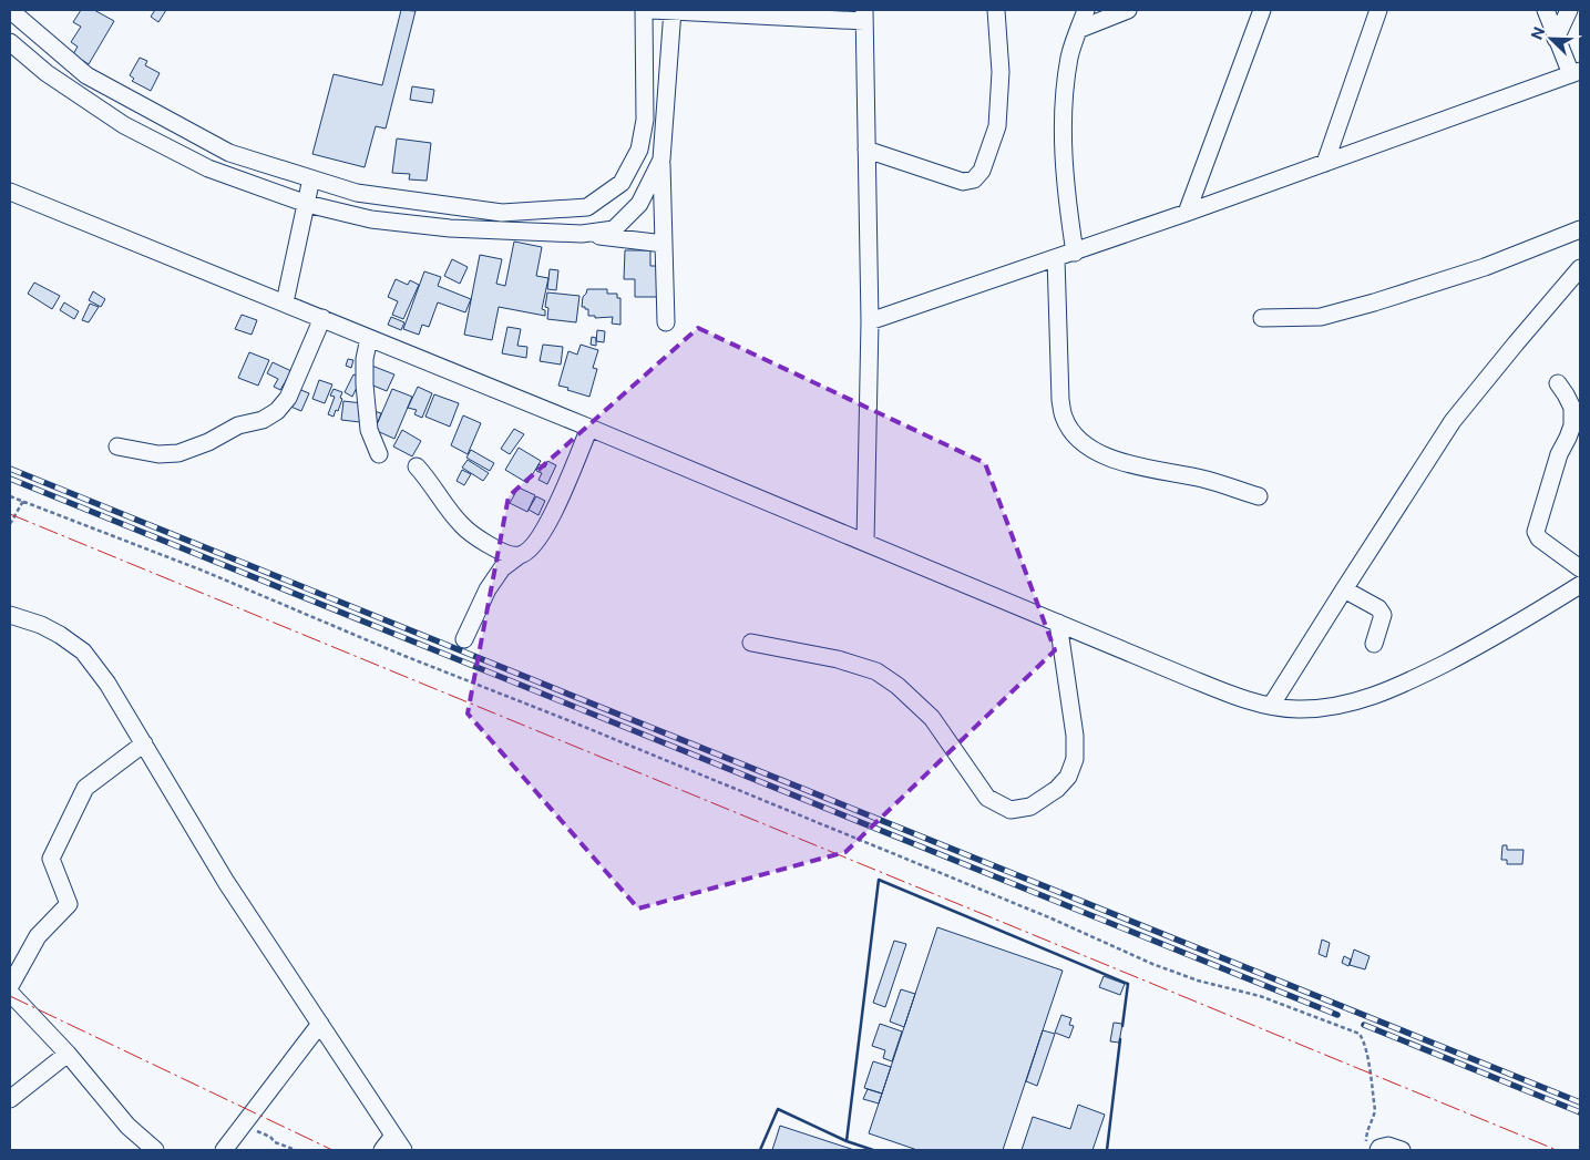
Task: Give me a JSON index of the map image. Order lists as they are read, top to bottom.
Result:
{
  "north": "top left"
}
